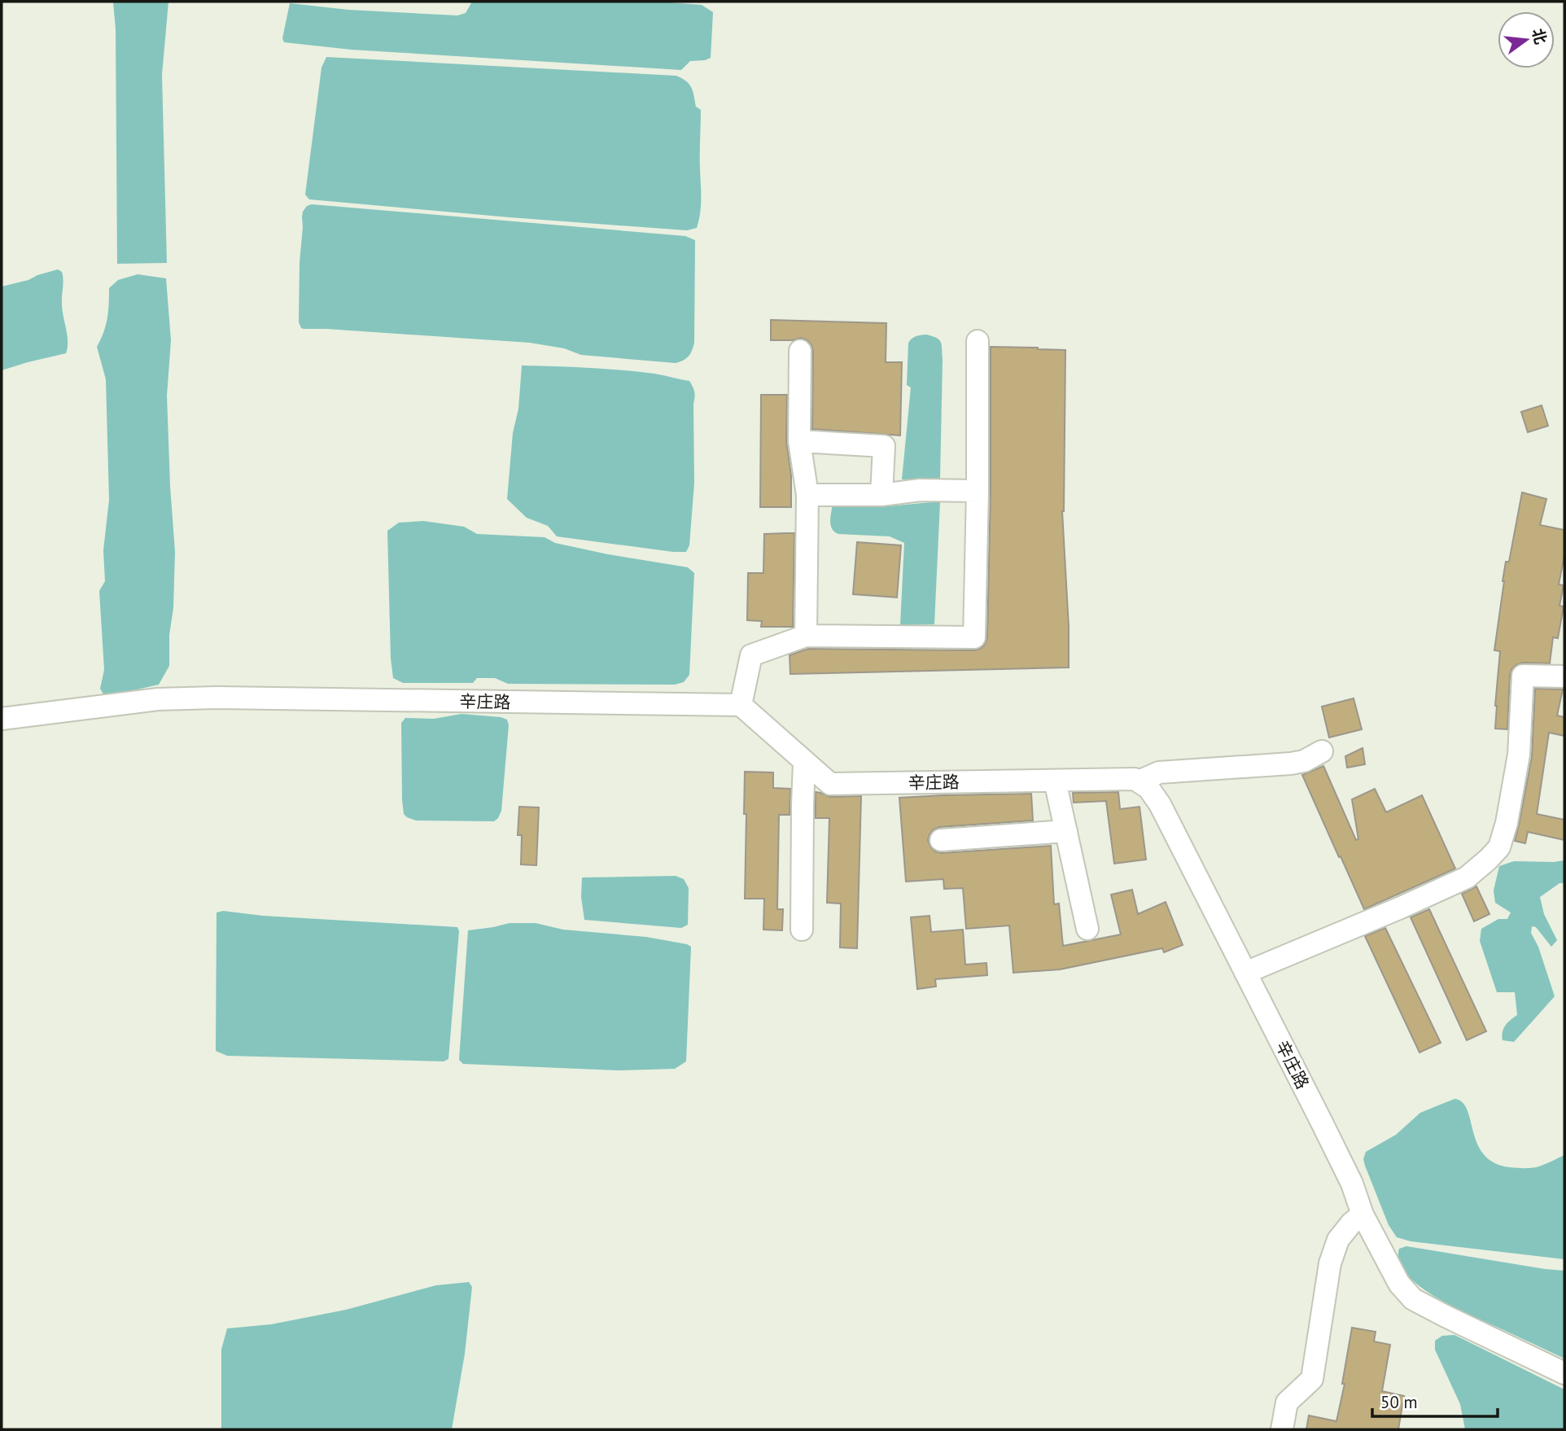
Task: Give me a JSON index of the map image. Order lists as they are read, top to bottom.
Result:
{
  "streets": {
    "street": ["辛庄路"]
  },
  "scale_bar": "50 m",
  "north": "right"
}
